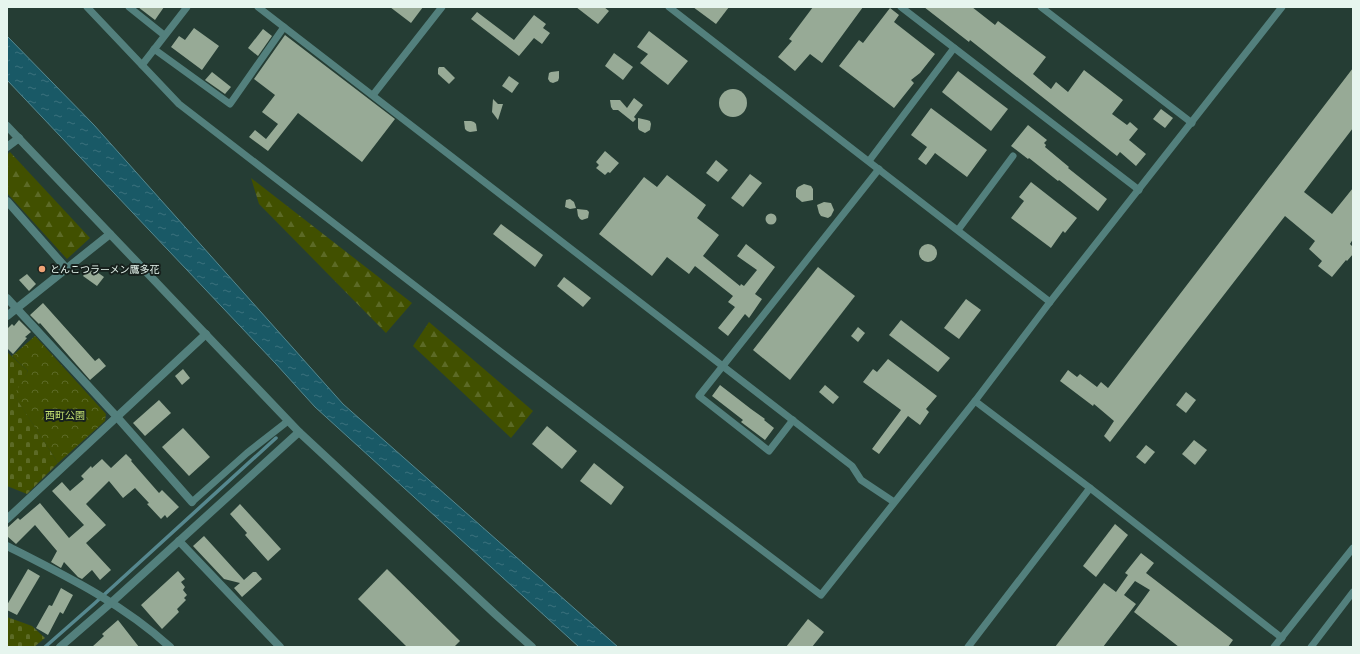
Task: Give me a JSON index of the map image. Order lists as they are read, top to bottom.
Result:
{
  "parks": ["西町公園"],
  "places": ["とんこつラーメン鷹多花"]
}
